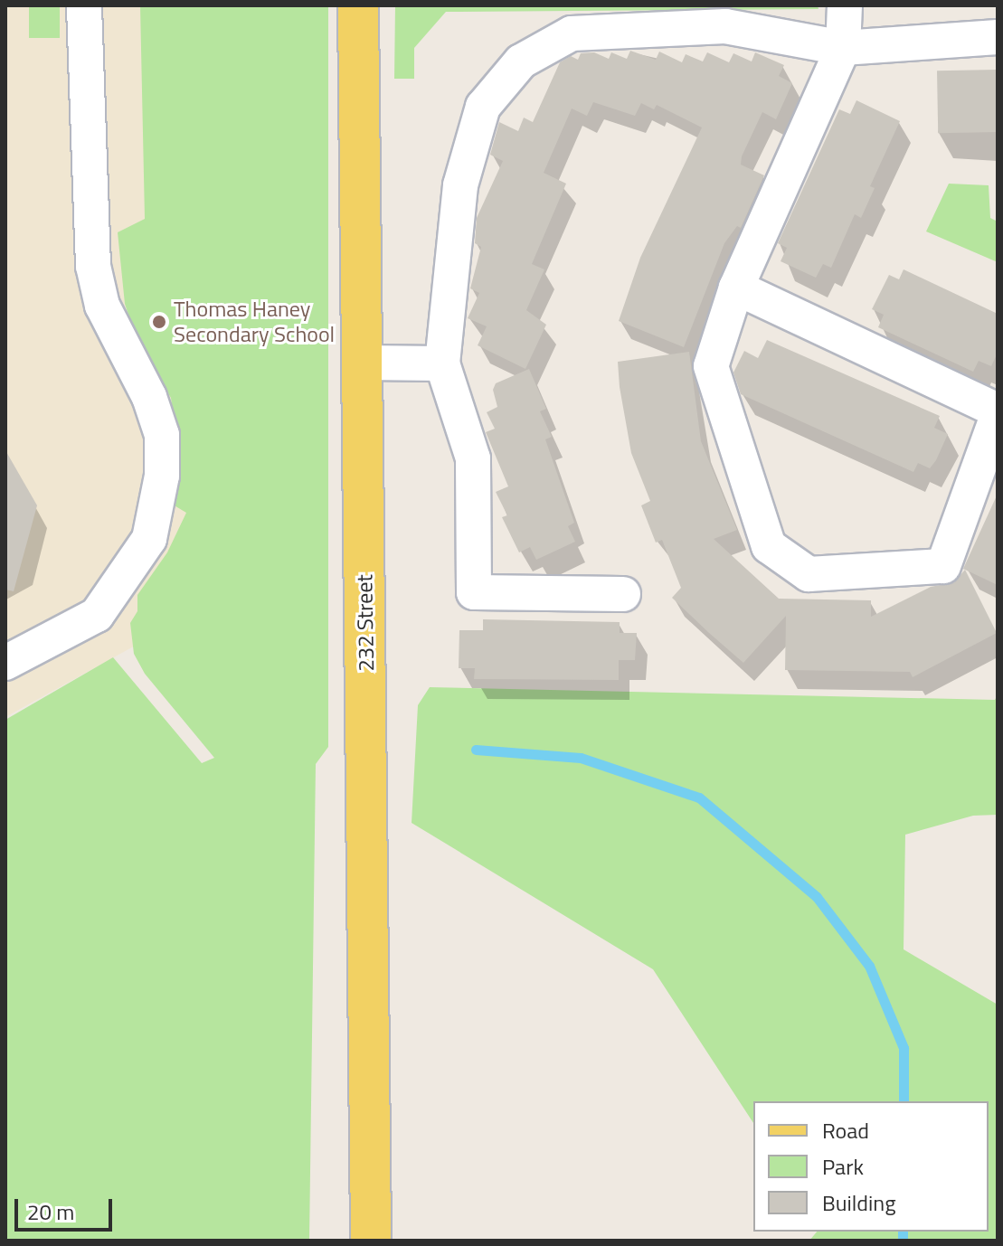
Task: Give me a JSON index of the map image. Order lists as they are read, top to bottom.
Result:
{
  "streets": {
    "main road": ["232 Street"]
  },
  "places": ["Thomas Haney Secondary School"],
  "legend": ["Road", "Park", "Building"],
  "scale_bar": "20 m"
}
